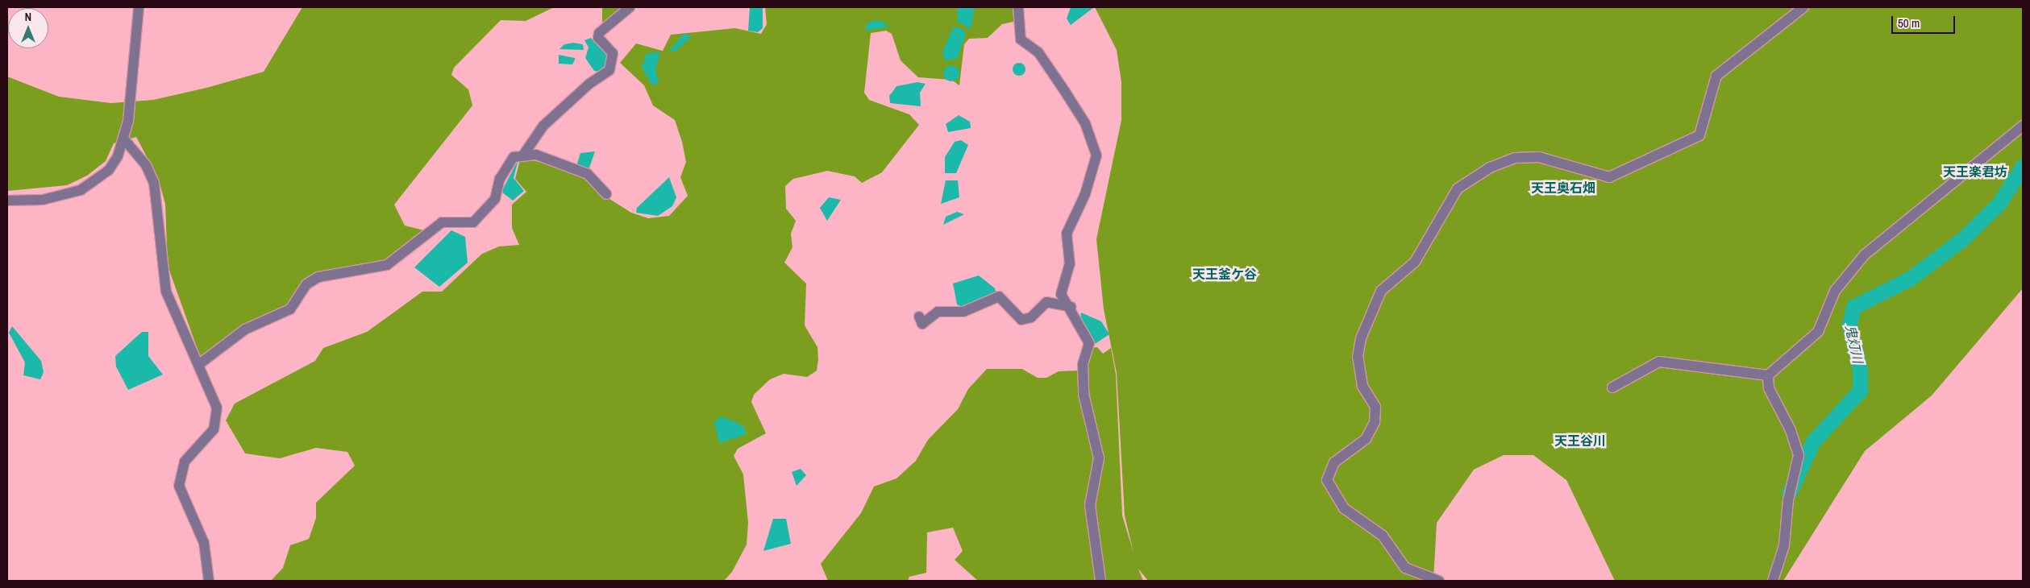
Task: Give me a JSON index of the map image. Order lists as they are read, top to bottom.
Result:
{
  "districts": [
    "天王楽君坊",
    "天王奥石畑",
    "天王釜ケ谷",
    "天王谷川"
  ],
  "water": ["鬼灯川"],
  "scale_bar": "50 m",
  "north": "top"
}
